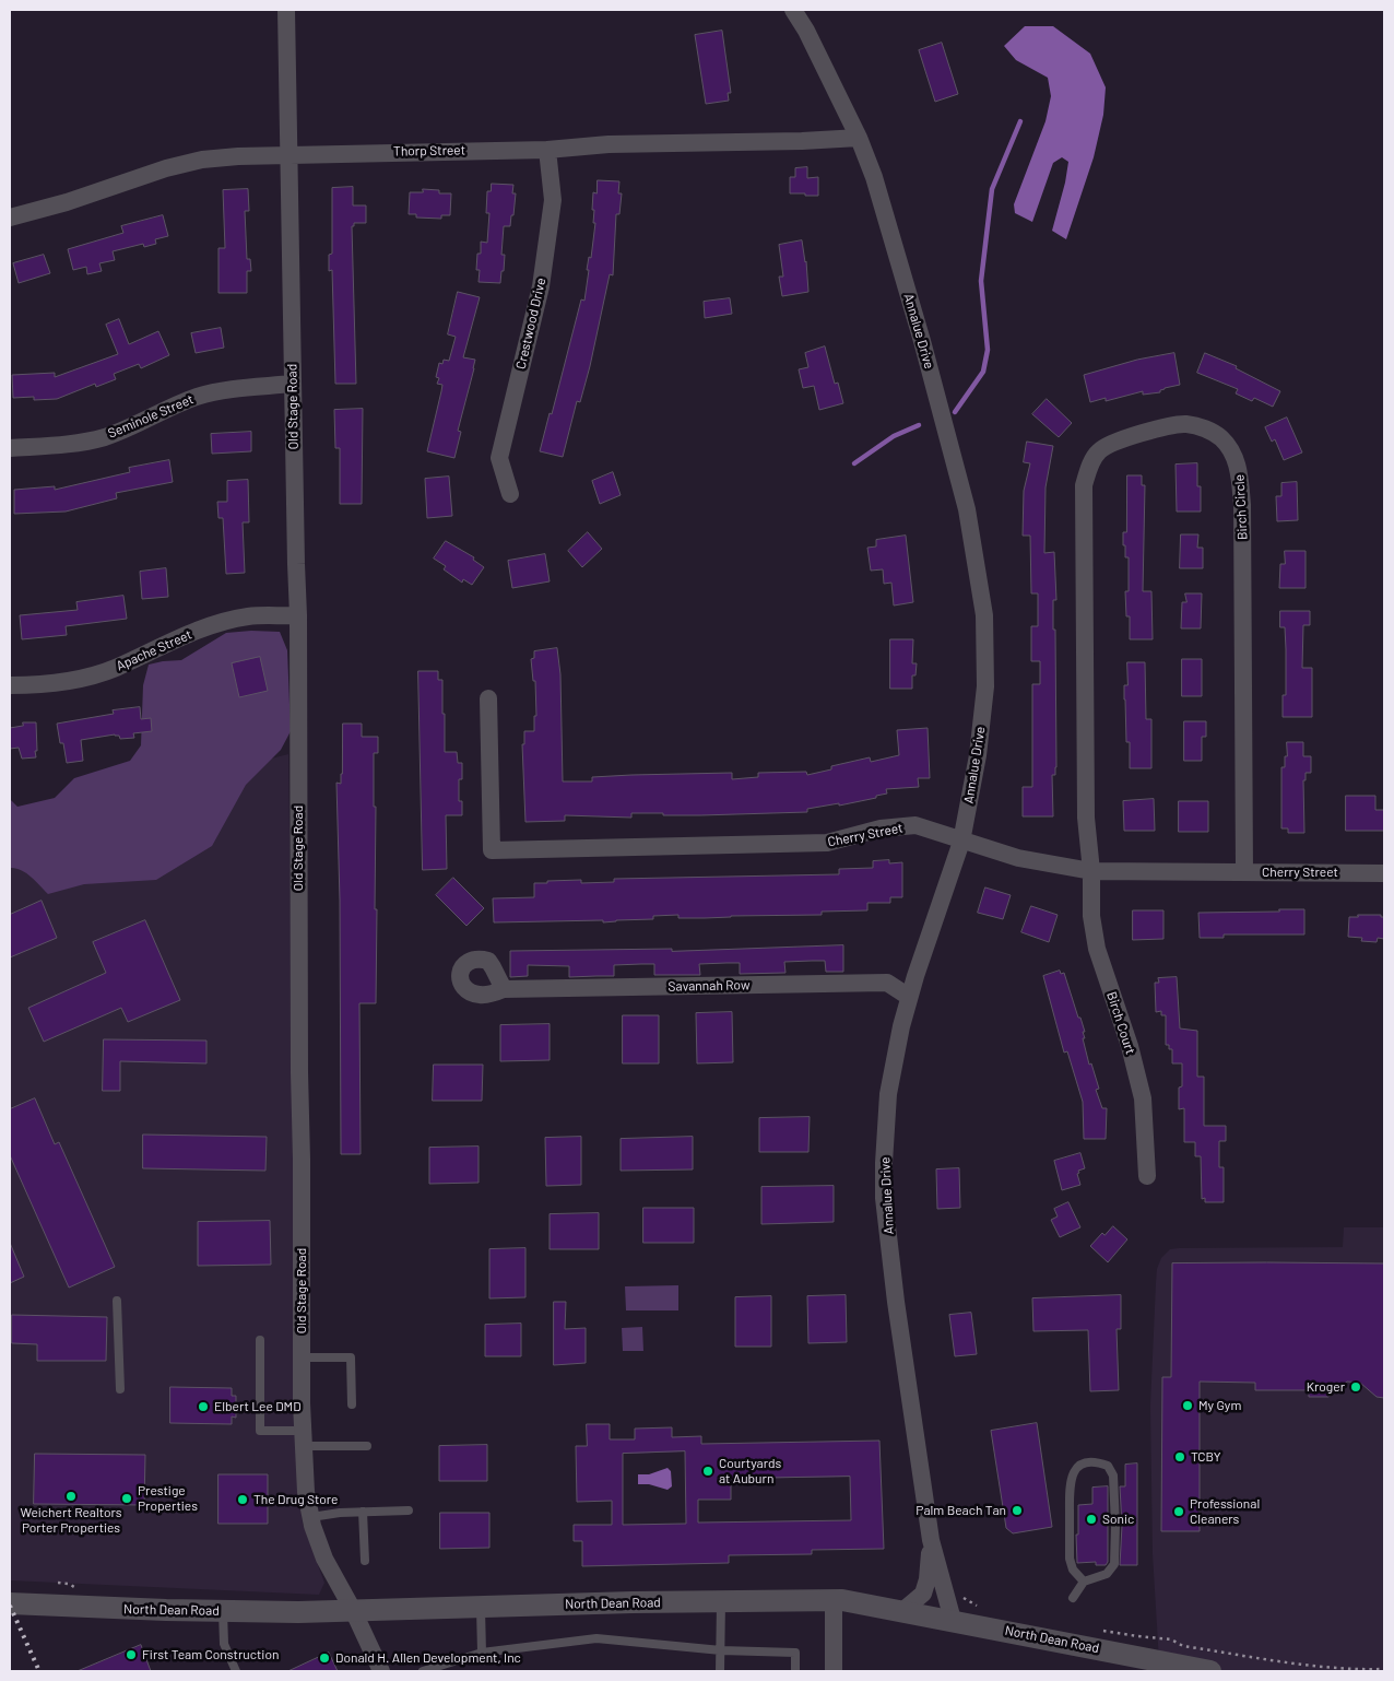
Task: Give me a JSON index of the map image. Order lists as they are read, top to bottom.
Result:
{
  "streets": {
    "street": [
      "Thorp Street",
      "Crestwood Drive",
      "Annalue Drive",
      "Old Stage Road",
      "Seminole Street",
      "Birch Circle",
      "Apache Street",
      "Cherry Street",
      "Savannah Row",
      "Birch Court",
      "North Dean Road"
    ]
  },
  "crossings": [
    ["Thorp Street", "Crestwood Drive"],
    ["Thorp Street", "Annalue Drive"],
    ["Thorp Street", "Old Stage Road"],
    ["Annalue Drive", "Cherry Street"],
    ["Annalue Drive", "Savannah Row"],
    ["Annalue Drive", "North Dean Road"],
    ["Old Stage Road", "Seminole Street"],
    ["Old Stage Road", "Apache Street"],
    ["Old Stage Road", "North Dean Road"],
    ["Birch Circle", "Cherry Street"],
    ["Birch Circle", "Birch Court"],
    ["Cherry Street", "Birch Court"]
  ],
  "places": [
    "Kroger",
    "My Gym",
    "Elbert Lee DMD",
    "TCBY",
    "Courtyards at Auburn",
    "Weichert Realtors Porter Properties",
    "Prestige Properties",
    "The Drug Store",
    "Palm Beach Tan",
    "Professional Cleaners",
    "Sonic",
    "First Team Construction",
    "Donald H. Allen Development, Inc"
  ]
}
